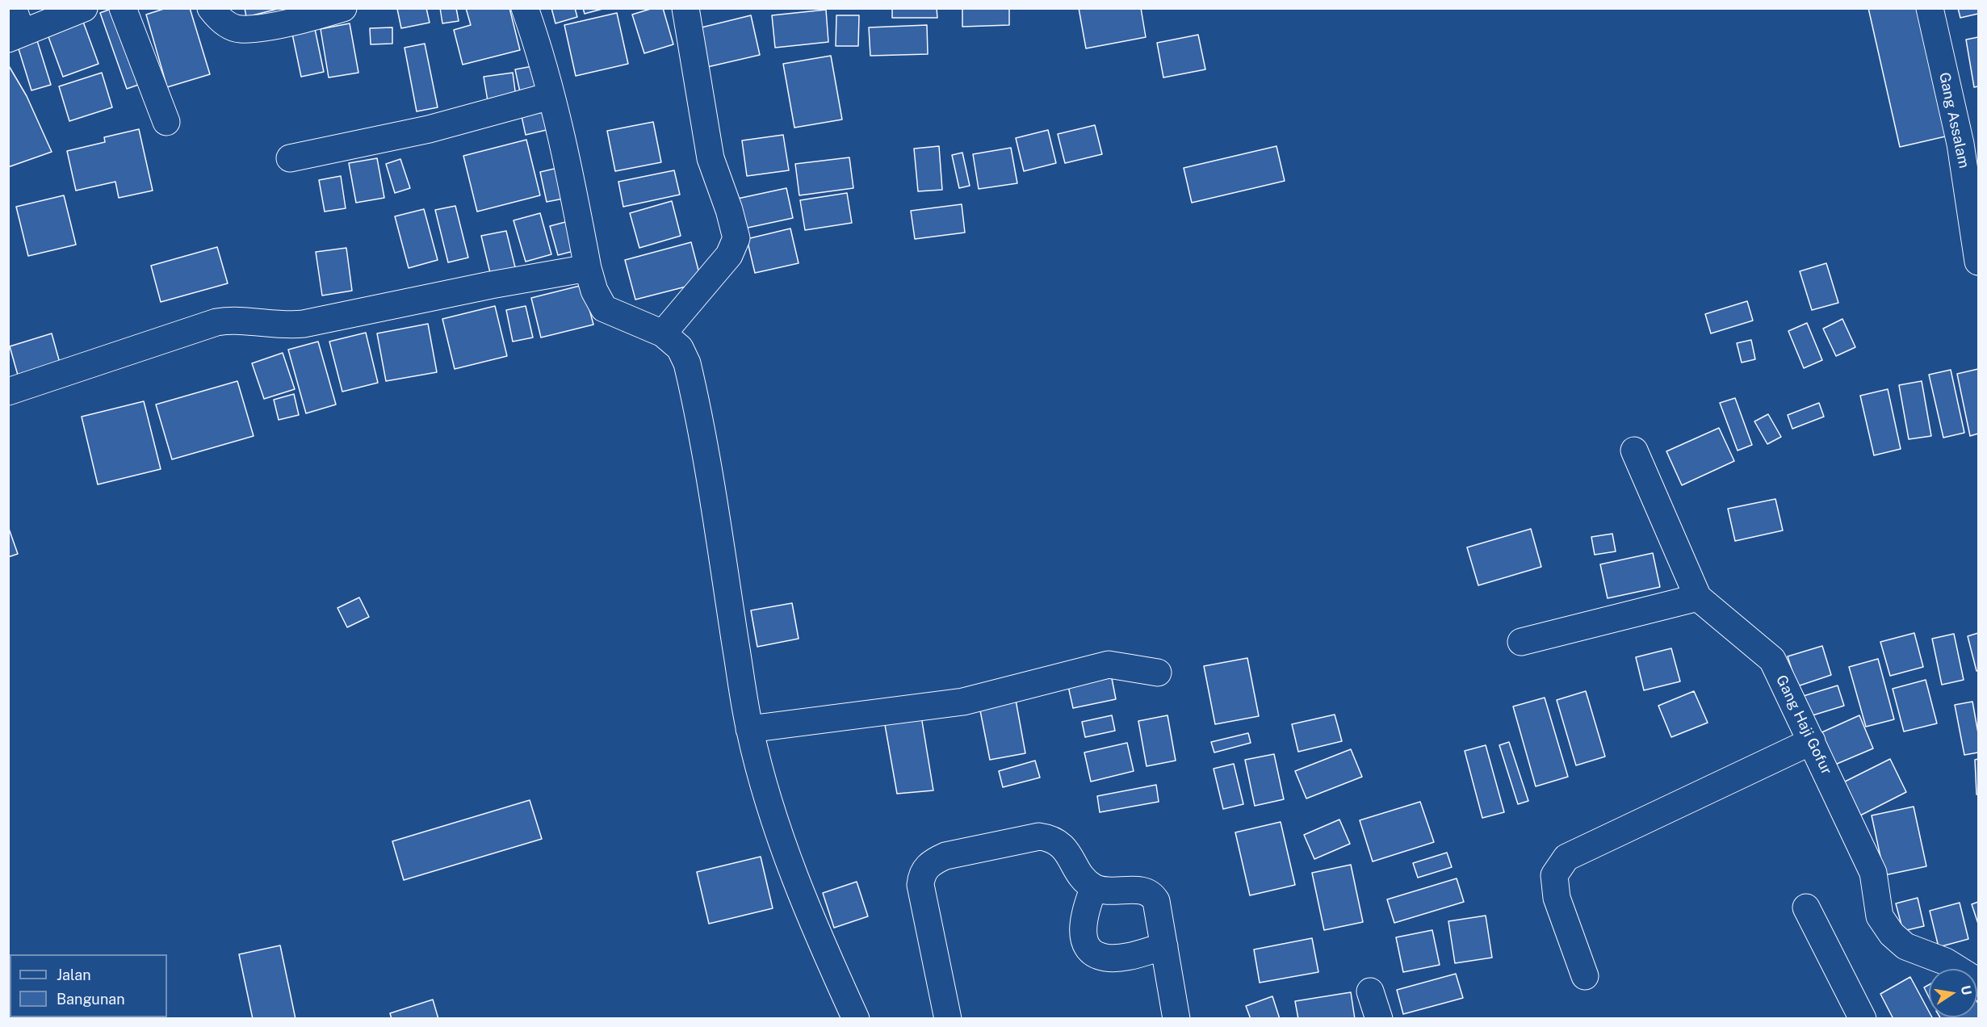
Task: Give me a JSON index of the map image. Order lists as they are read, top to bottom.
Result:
{
  "streets": {
    "street": ["Gang Assalam", "Gang Haji Gofur"]
  },
  "legend": ["Jalan", "Bangunan"],
  "north": "right"
}
